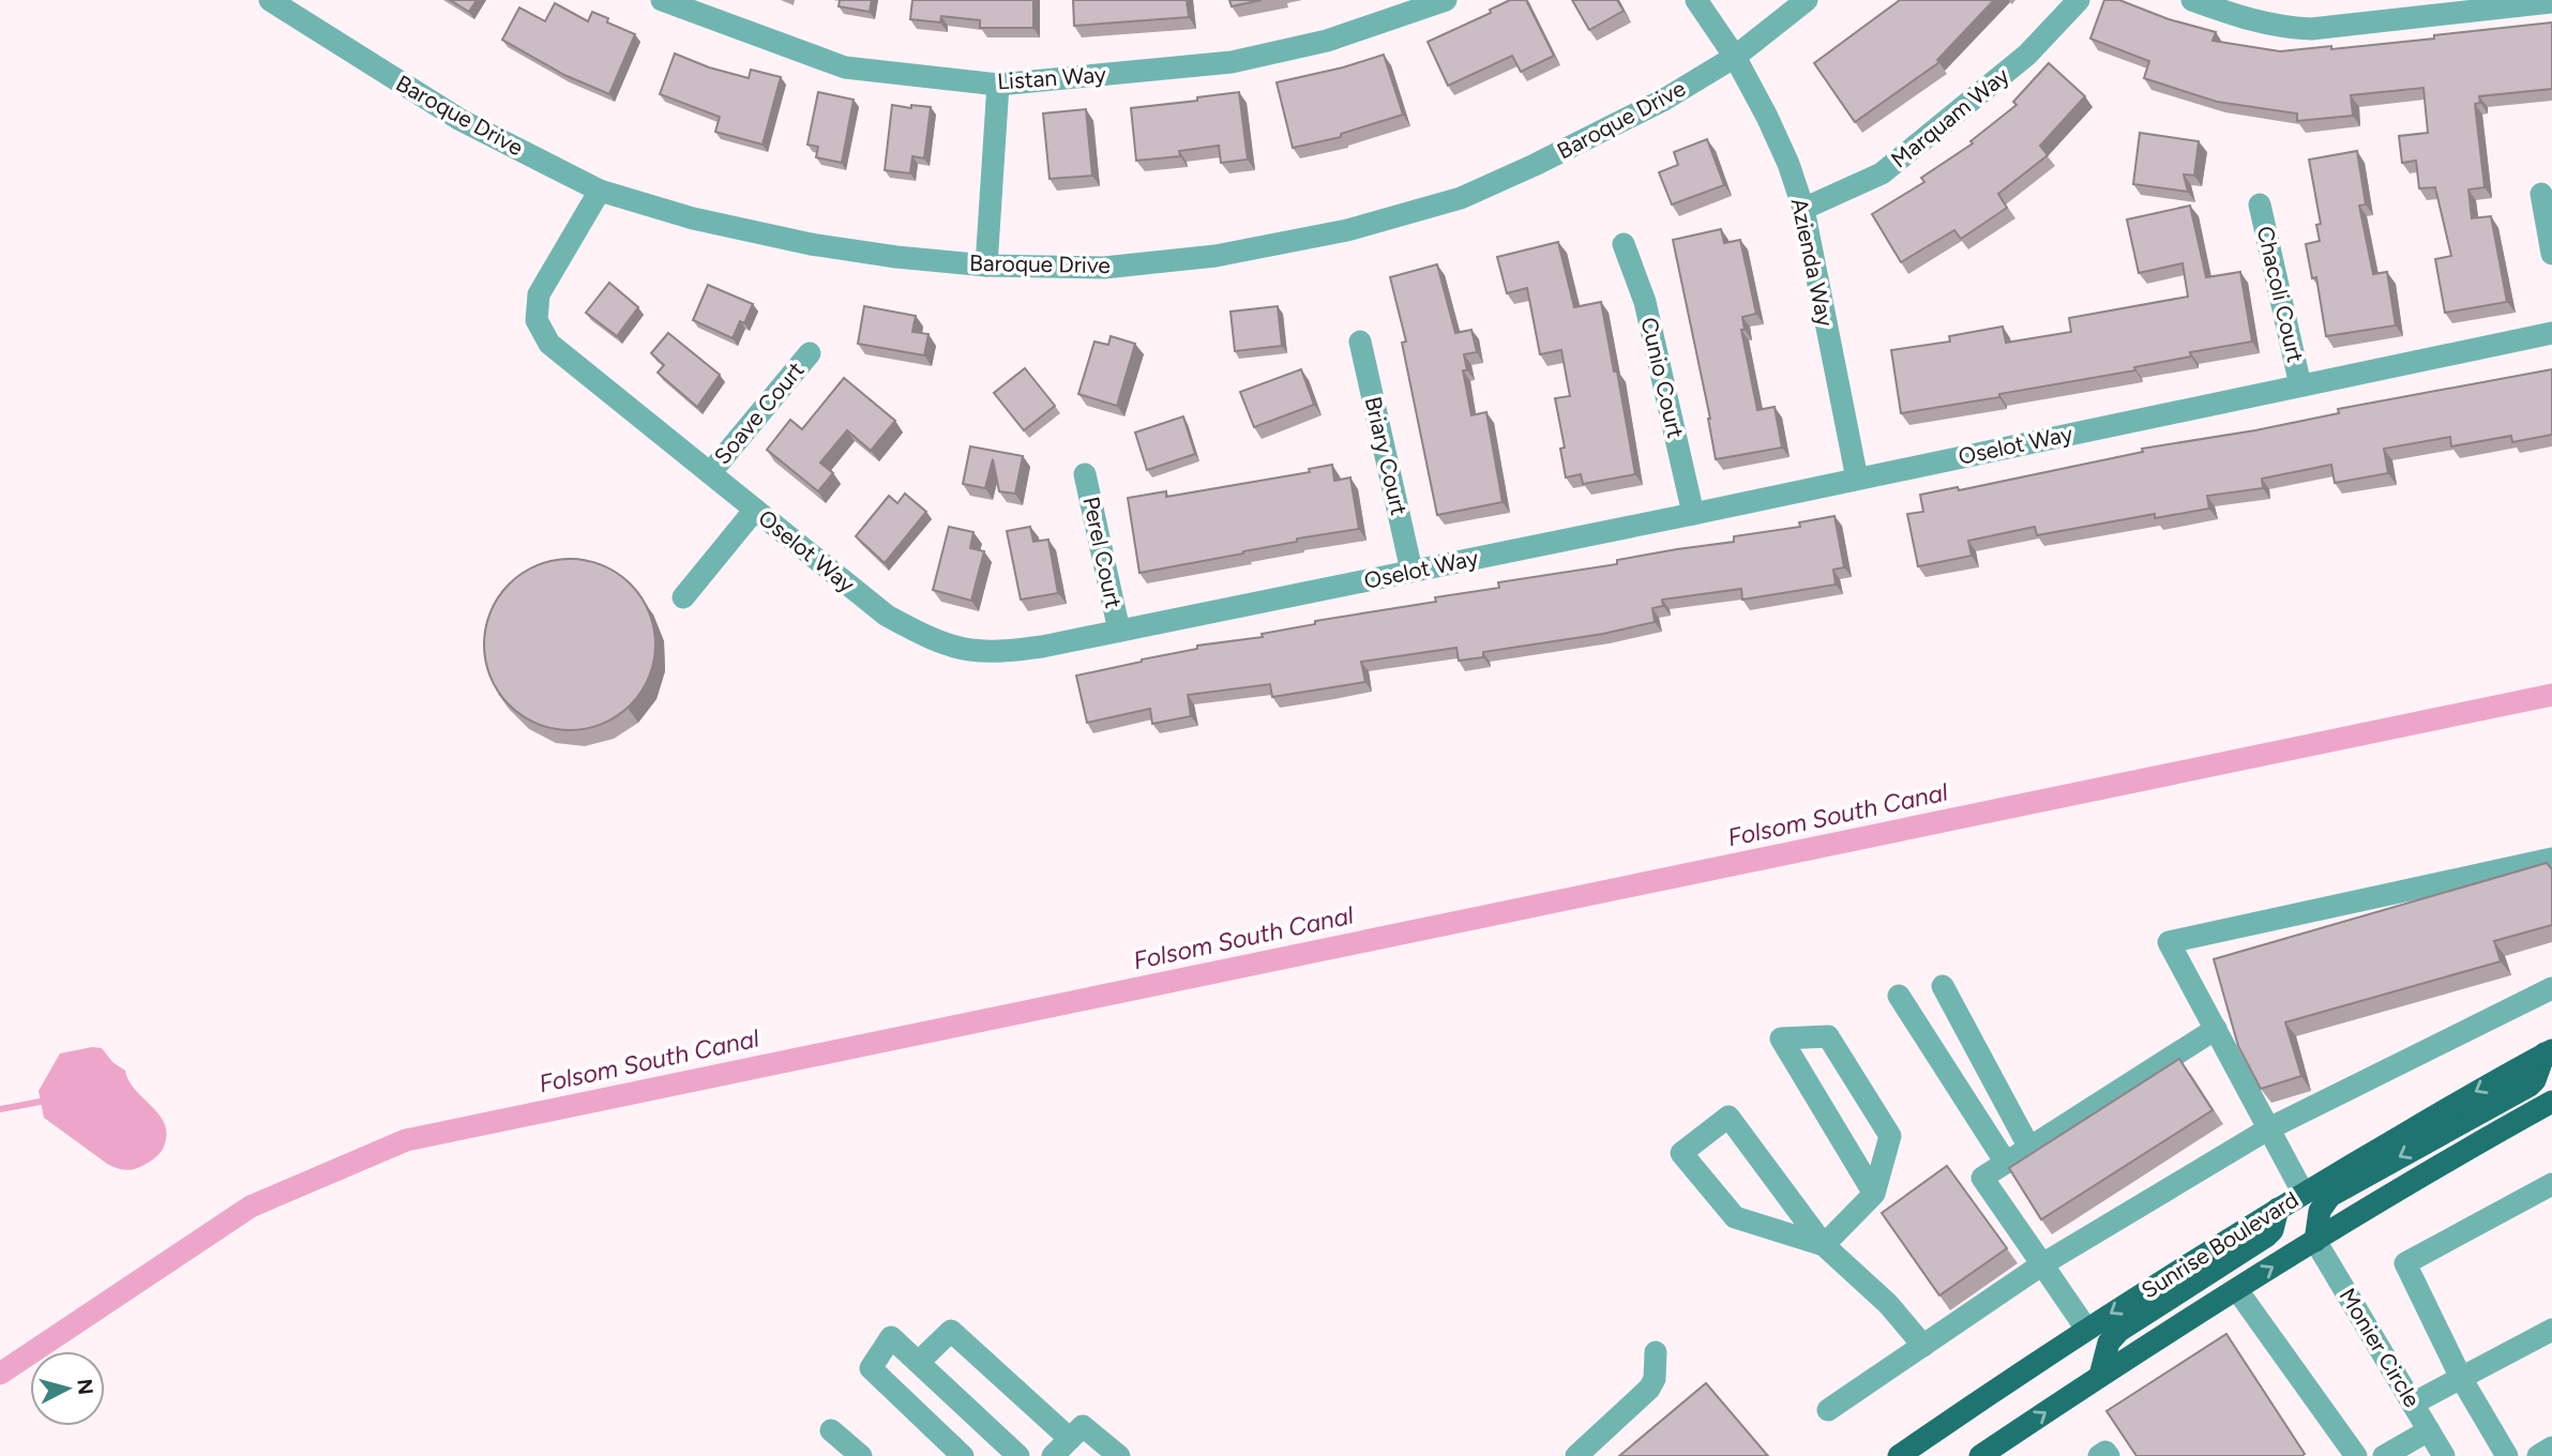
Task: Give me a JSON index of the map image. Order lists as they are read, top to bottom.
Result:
{
  "streets": {
    "main road": ["Sunrise Boulevard"],
    "street": [
      "Listan Way",
      "Baroque Drive",
      "Marquam Way",
      "Azienda Way",
      "Chacoli Court",
      "Cunio Court",
      "Soave Court",
      "Oselot Way",
      "Briary Court",
      "Perel Court",
      "Monier Circle"
    ]
  },
  "crossings": [
    ["Baroque Drive", "Azienda Way"],
    ["Baroque Drive", "Oselot Way"],
    ["Marquam Way", "Azienda Way"],
    ["Azienda Way", "Oselot Way"],
    ["Chacoli Court", "Oselot Way"],
    ["Cunio Court", "Oselot Way"],
    ["Soave Court", "Oselot Way"],
    ["Oselot Way", "Briary Court"],
    ["Oselot Way", "Perel Court"],
    ["Sunrise Boulevard", "Monier Circle"]
  ],
  "water": ["Folsom South Canal"],
  "north": "right"
}
